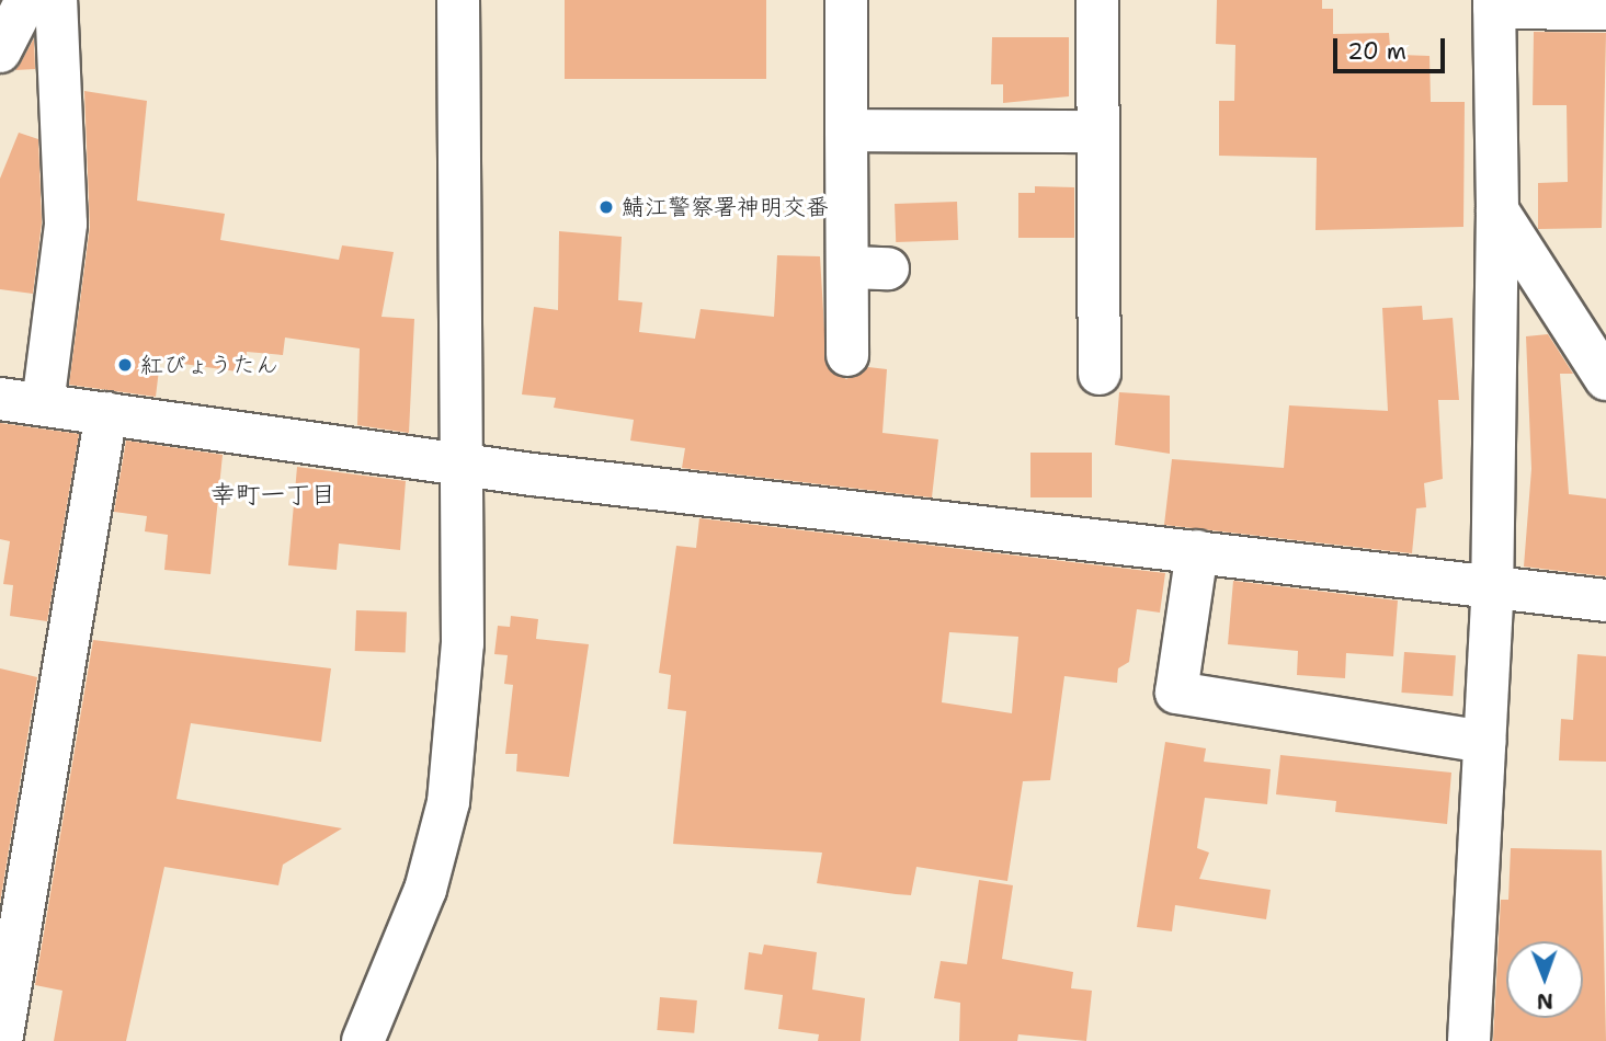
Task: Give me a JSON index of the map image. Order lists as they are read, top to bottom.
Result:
{
  "districts": ["幸町一丁目"],
  "places": ["鯖江警察署神明交番", "紅びょうたん"],
  "scale_bar": "20 m",
  "north": "bottom"
}
